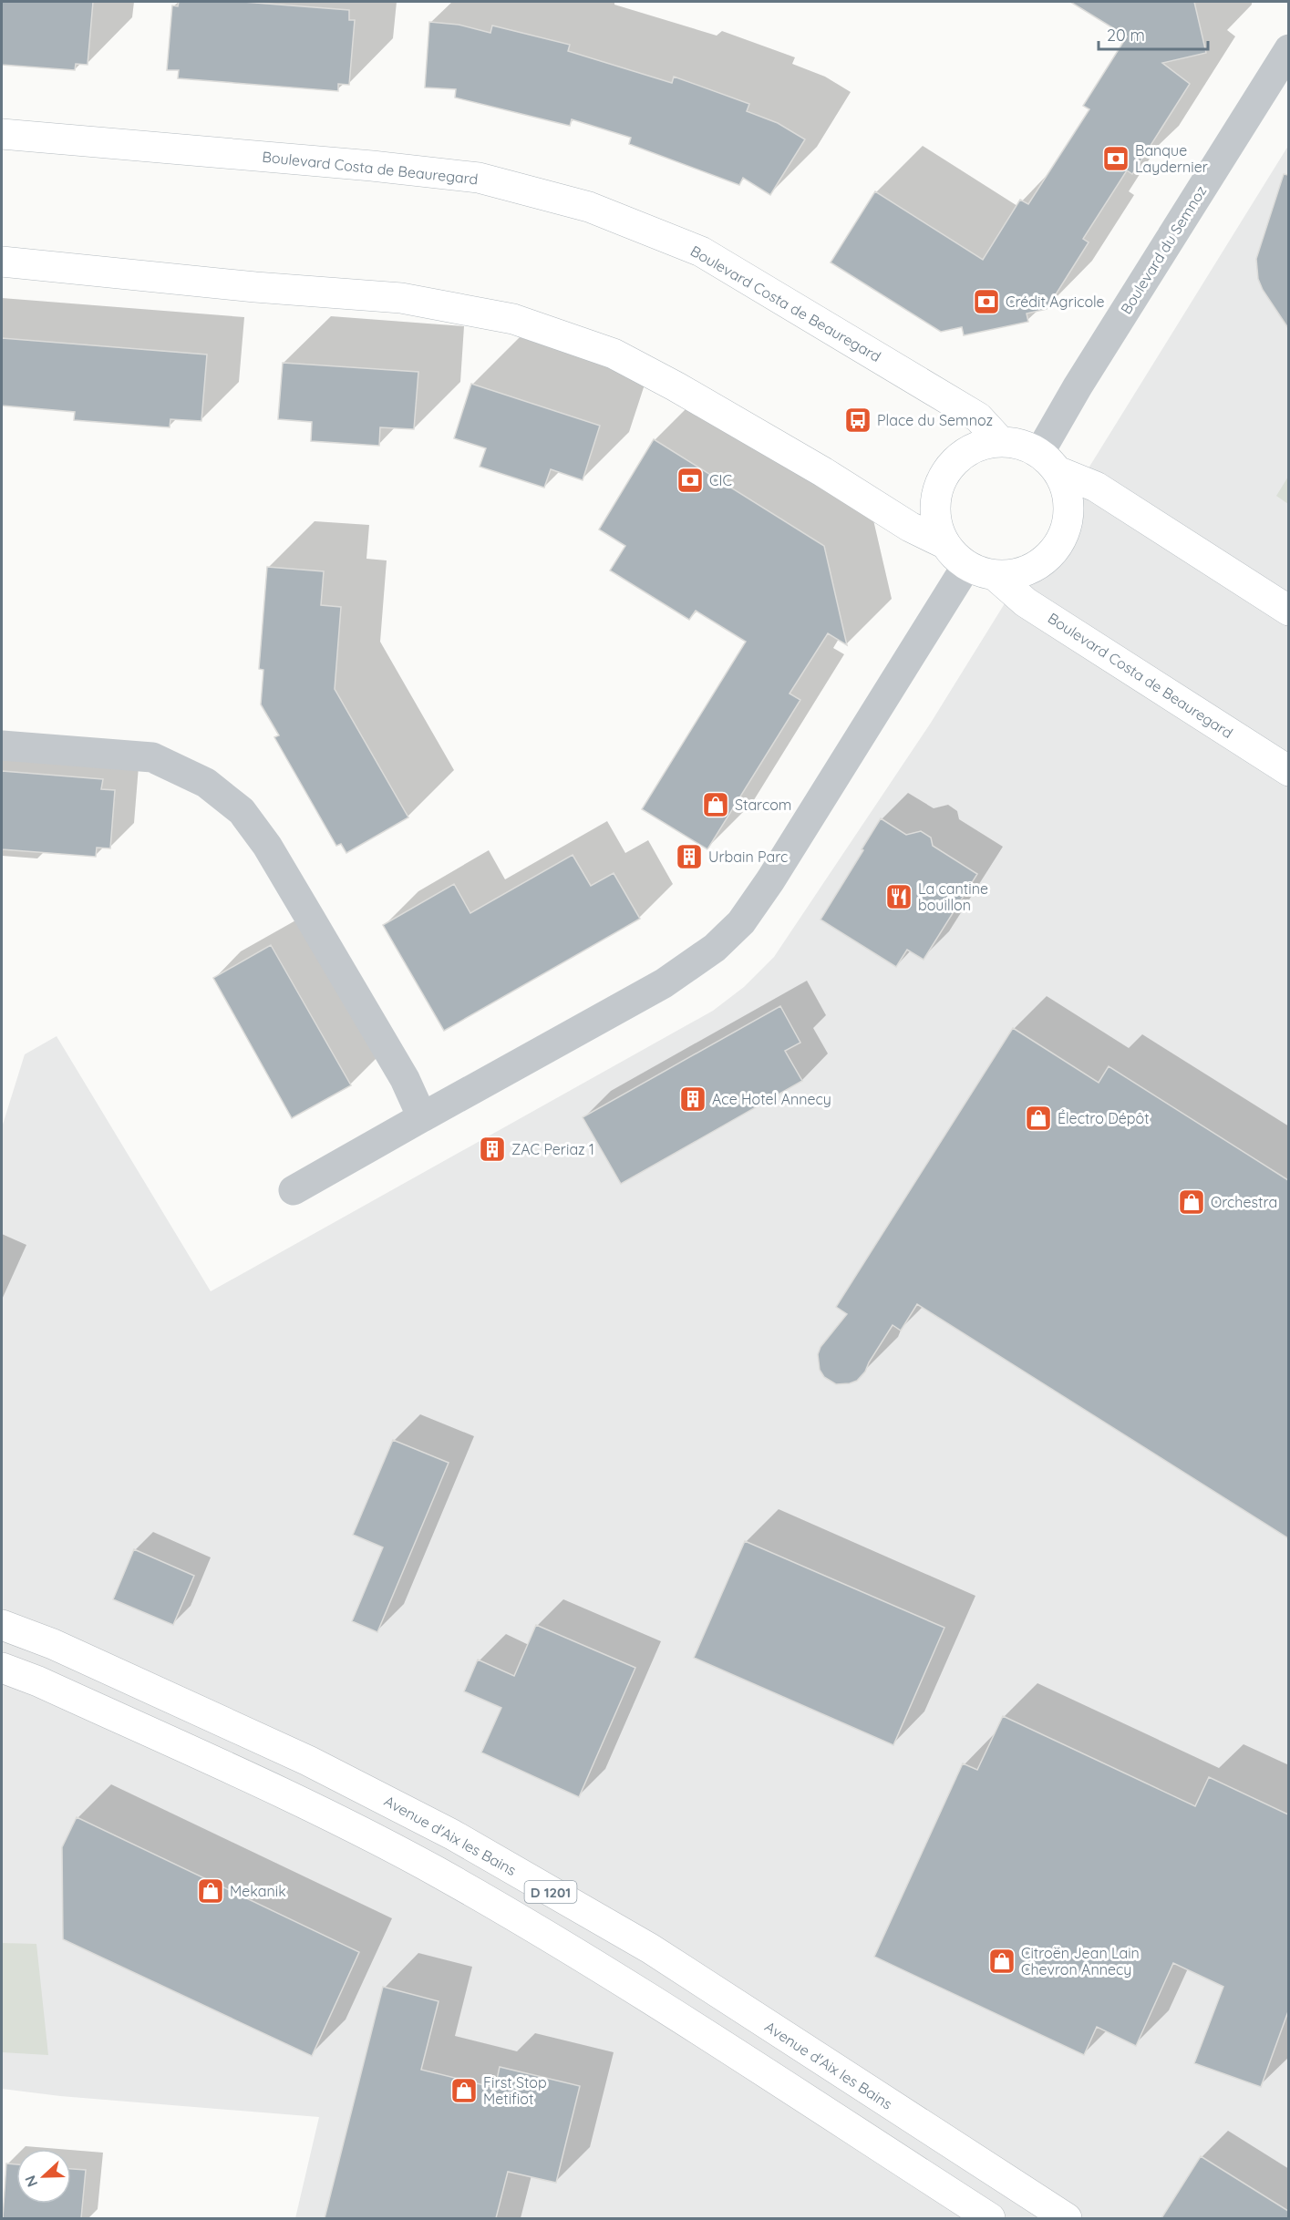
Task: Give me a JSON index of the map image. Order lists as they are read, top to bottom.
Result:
{
  "streets": {
    "street": [
      "Boulevard Costa de Beauregard",
      "Boulevard du Semnoz",
      "Avenue d'Aix les Bains",
      "D 1201"
    ]
  },
  "crossings": [
    ["Boulevard Costa de Beauregard", "Boulevard du Semnoz"]
  ],
  "places": {
    "bank": ["Banque Laydernier", "Crédit Agricole", "CIC"],
    "bus stop": ["Place du Semnoz"],
    "shop": [
      "Starcom",
      "Électro Dépôt",
      "Orchestra",
      "Mekanik",
      "Citroën Jean Lain Chevron Annecy",
      "First Stop Metifiot"
    ],
    "building": ["Urbain Parc", "Ace Hotel Annecy", "ZAC Periaz 1"],
    "restaurant": ["La cantine bouillon"]
  },
  "scale_bar": "20 m",
  "north": "left"
}
